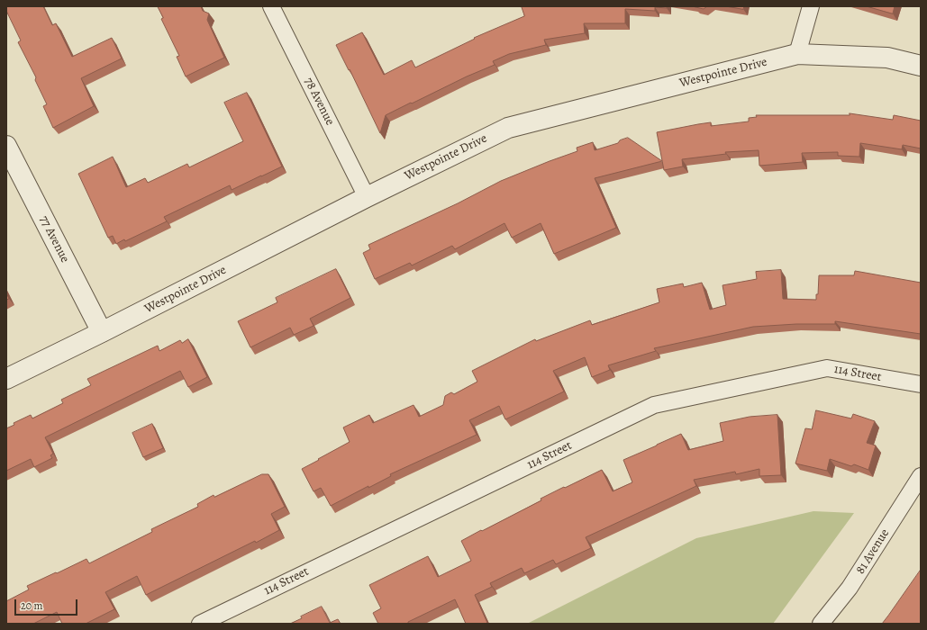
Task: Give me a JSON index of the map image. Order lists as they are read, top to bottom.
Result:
{
  "streets": {
    "street": [
      "Westpointe Drive",
      "78 Avenue",
      "77 Avenue",
      "114 Street",
      "81 Avenue"
    ]
  },
  "crossings": [
    ["Westpointe Drive", "78 Avenue"],
    ["Westpointe Drive", "77 Avenue"]
  ],
  "scale_bar": "20 m"
}
